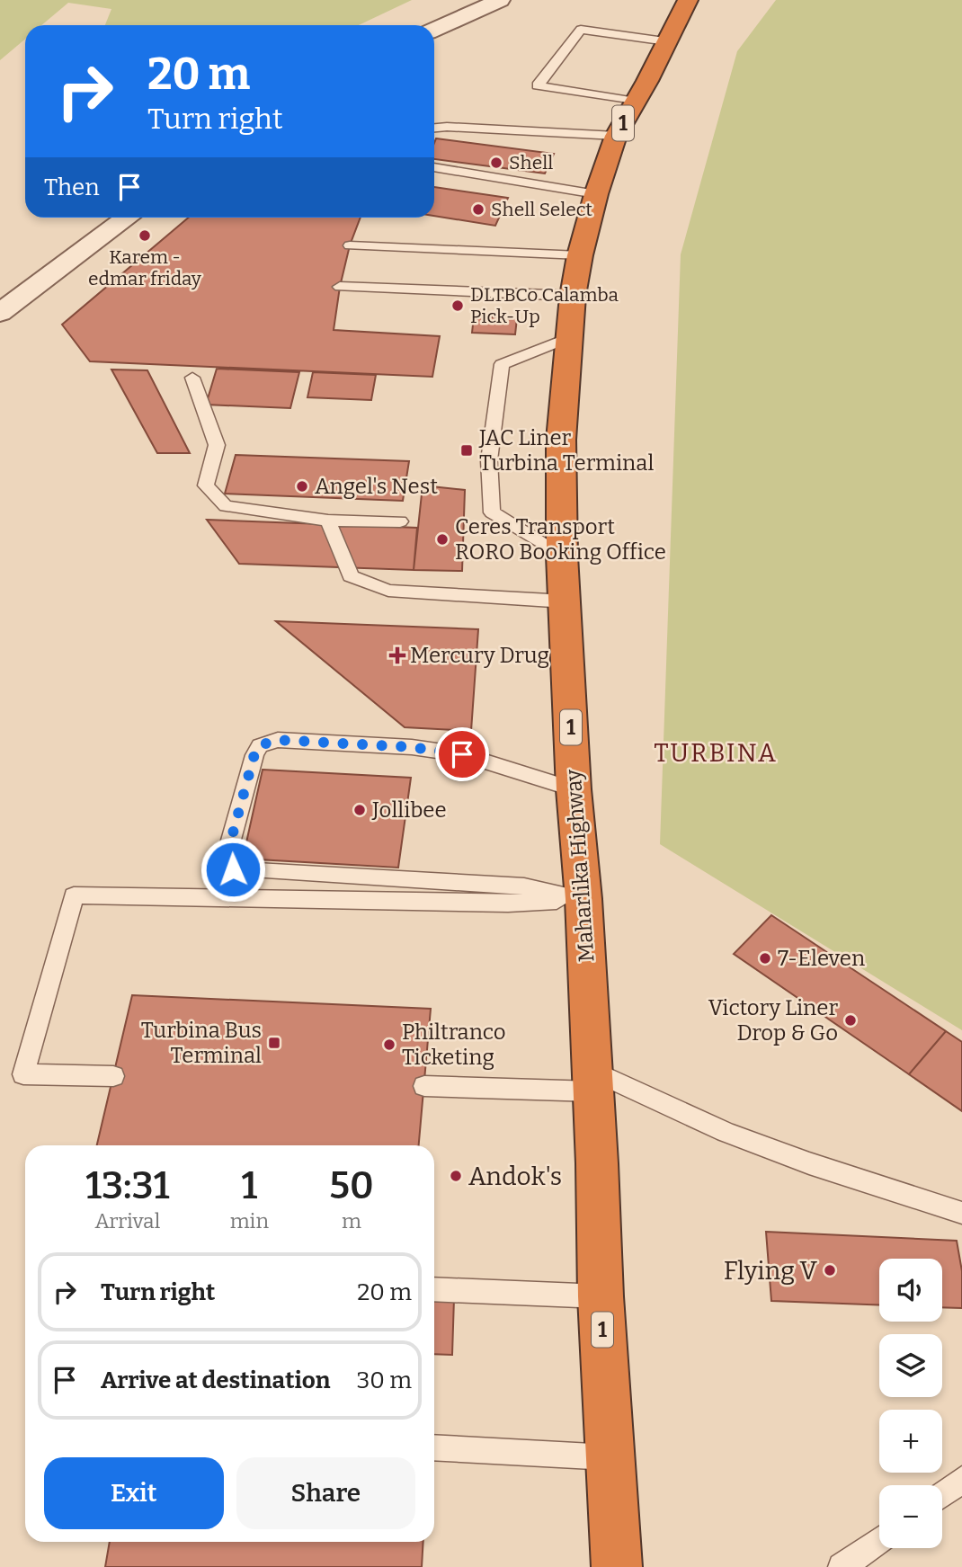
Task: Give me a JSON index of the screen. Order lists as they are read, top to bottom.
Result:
{
  "streets": {
    "highway": ["1", "Maharlika Highway"]
  },
  "districts": ["TURBINA"],
  "places": {
    "other": [
      "Shell",
      "Shell Select",
      "Karem - edmar friday",
      "DLTBCo Calamba Pick-Up",
      "Angel's Nest",
      "Ceres Transport RORO Booking Office",
      "Jollibee",
      "7-Eleven",
      "Victory Liner Drop & Go",
      "Philtranco Ticketing",
      "Andok's",
      "Flying V"
    ],
    "transit": ["JAC Liner Turbina Terminal", "Turbina Bus Terminal"],
    "health": ["Mercury Drug"]
  },
  "page": {
    "turn": ["20 m", "Turn right"],
    "then": "Then",
    "eta": [
      "13:31",
      "Arrival",
      "1",
      "min",
      "50",
      "m"
    ],
    "list": [
      {
        "name": "Turn right",
        "value": "20 m"
      },
      {
        "name": "Arrive at destination",
        "value": "30 m"
      }
    ],
    "map_buttons": ["+", "−"],
    "buttons": ["Exit", "Share"]
  }
}
